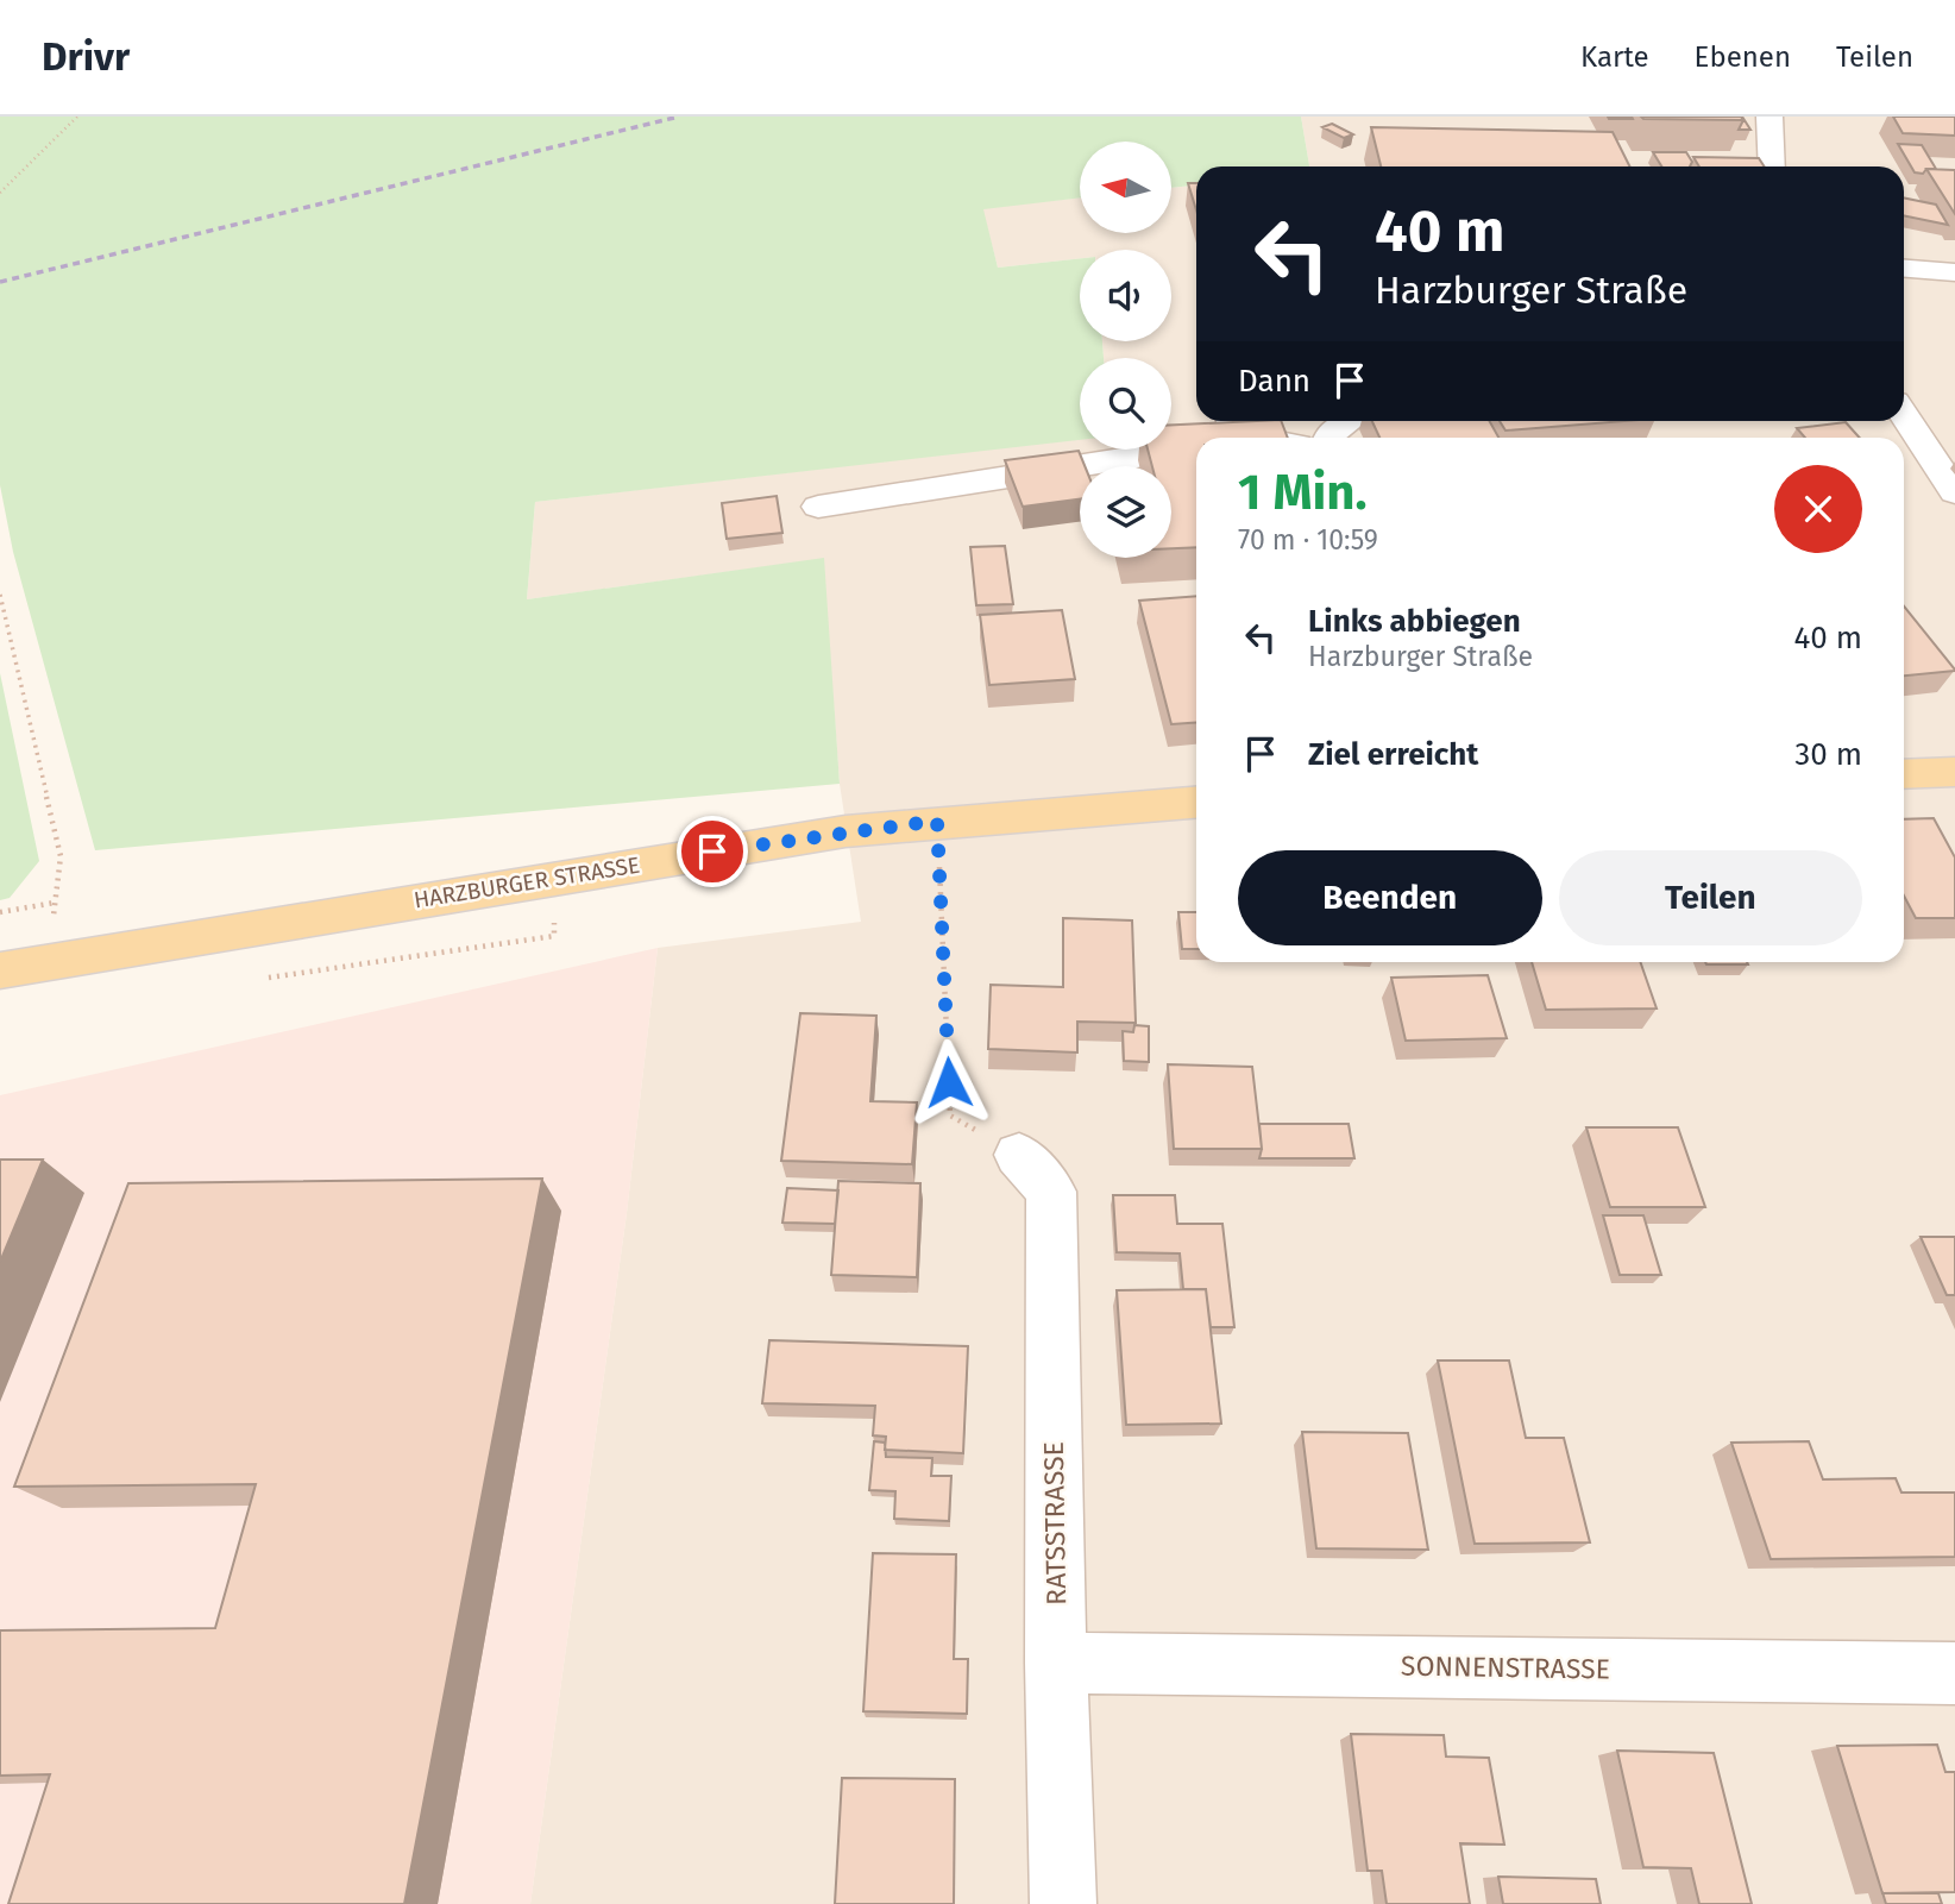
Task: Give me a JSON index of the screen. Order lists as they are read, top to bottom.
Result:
{
  "streets": {
    "main road": ["HARZBURGER STRASSE"],
    "street": ["RATSSTRASSE", "SONNENSTRASSE"]
  },
  "crossings": [
    ["RATSSTRASSE", "SONNENSTRASSE"]
  ],
  "north": "left",
  "page": {
    "header": "Drivr",
    "nav": ["Karte", "Ebenen", "Teilen"],
    "turn": ["40 m", "Harzburger Straße"],
    "then": "Dann",
    "heading": ["1 Min.", "70 m · 10:59"],
    "list": [
      {
        "name": "Links abbiegen",
        "note": "Harzburger Straße",
        "value": "40 m"
      },
      {
        "name": "Ziel erreicht",
        "value": "30 m"
      }
    ],
    "buttons": ["Beenden", "Teilen"]
  }
}
